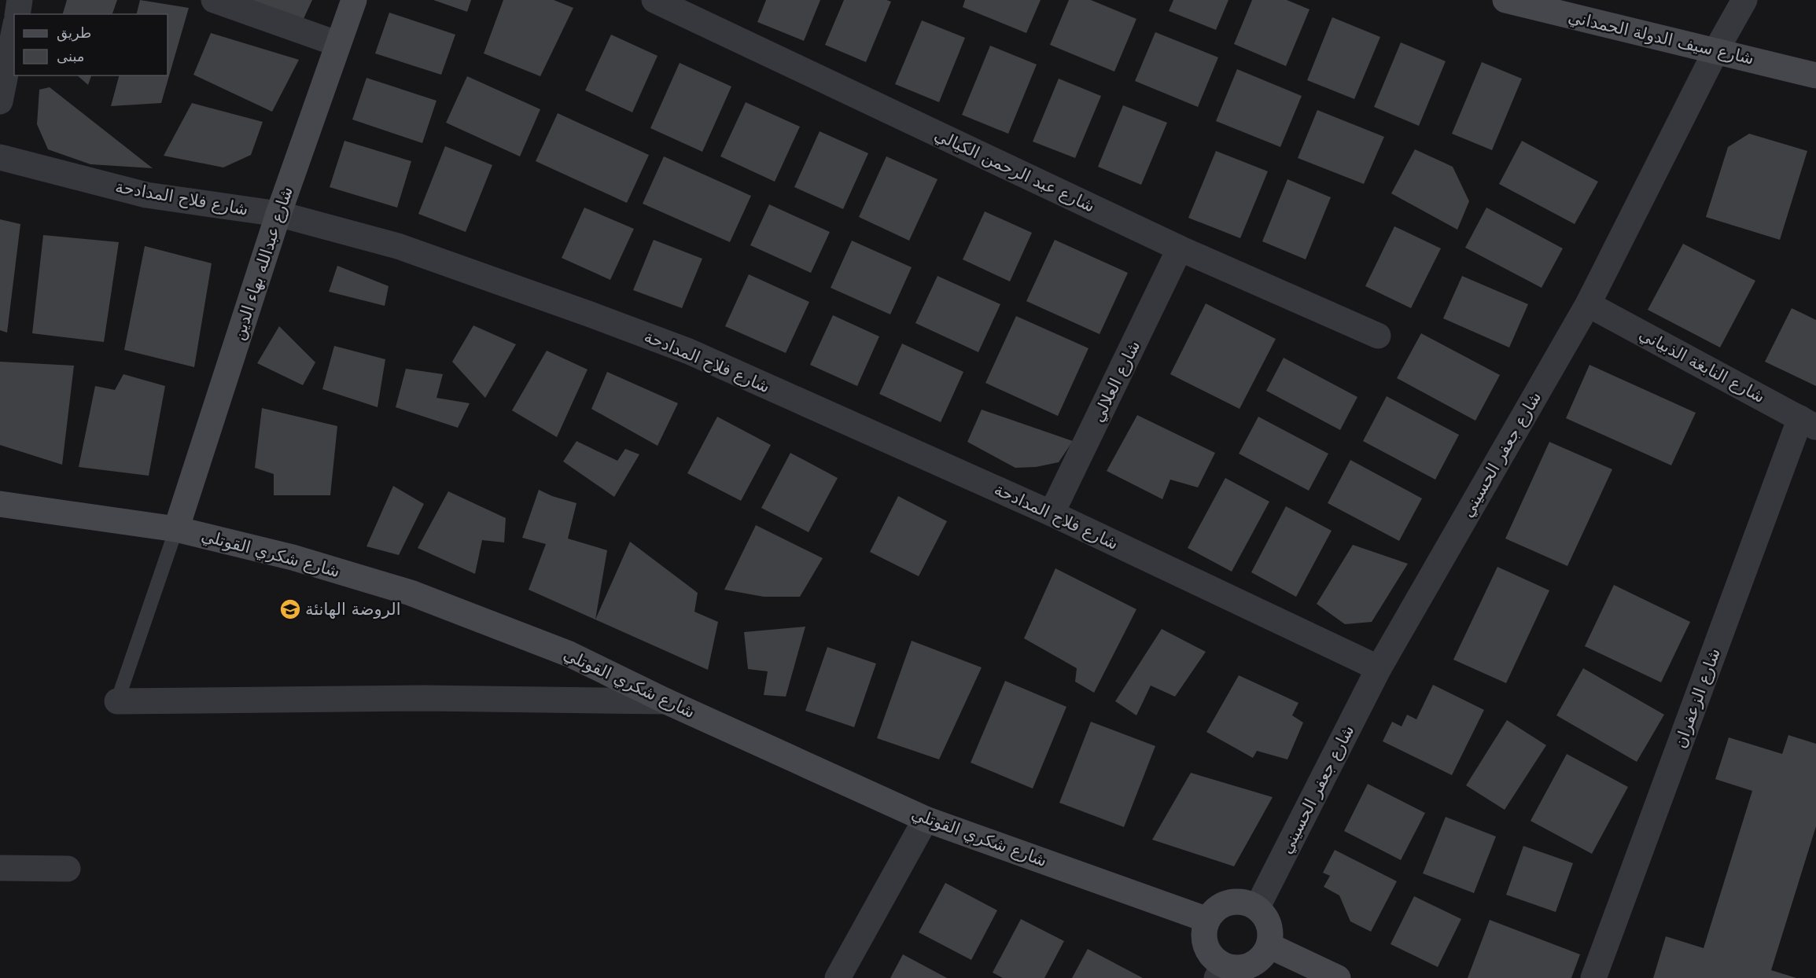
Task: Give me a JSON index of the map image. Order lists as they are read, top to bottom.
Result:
{
  "streets": {
    "street": [
      "شارع سيف الدولة الحمداني",
      "شارع عبد الرحمن الكيالي",
      "شارع فلاح المدادحة",
      "شارع عبدالله بهاء الدين",
      "شارع النابغة الذبياني",
      "شارع العلالي",
      "شارع جعفر الحسيني",
      "شارع شكري القوتلي",
      "شارع الزعفران"
    ]
  },
  "crossings": [
    ["شارع سيف الدولة الحمداني", "شارع جعفر الحسيني"],
    ["شارع عبد الرحمن الكيالي", "شارع العلالي"],
    ["شارع فلاح المدادحة", "شارع عبدالله بهاء الدين"],
    ["شارع فلاح المدادحة", "شارع العلالي"],
    ["شارع فلاح المدادحة", "شارع جعفر الحسيني"],
    ["شارع عبدالله بهاء الدين", "شارع شكري القوتلي"],
    ["شارع النابغة الذبياني", "شارع جعفر الحسيني"],
    ["شارع النابغة الذبياني", "شارع الزعفران"],
    ["شارع جعفر الحسيني", "شارع شكري القوتلي"]
  ],
  "places": {
    "school or university": ["الروضة الهانئة"]
  },
  "legend": ["طريق", "مبنى"]
}
